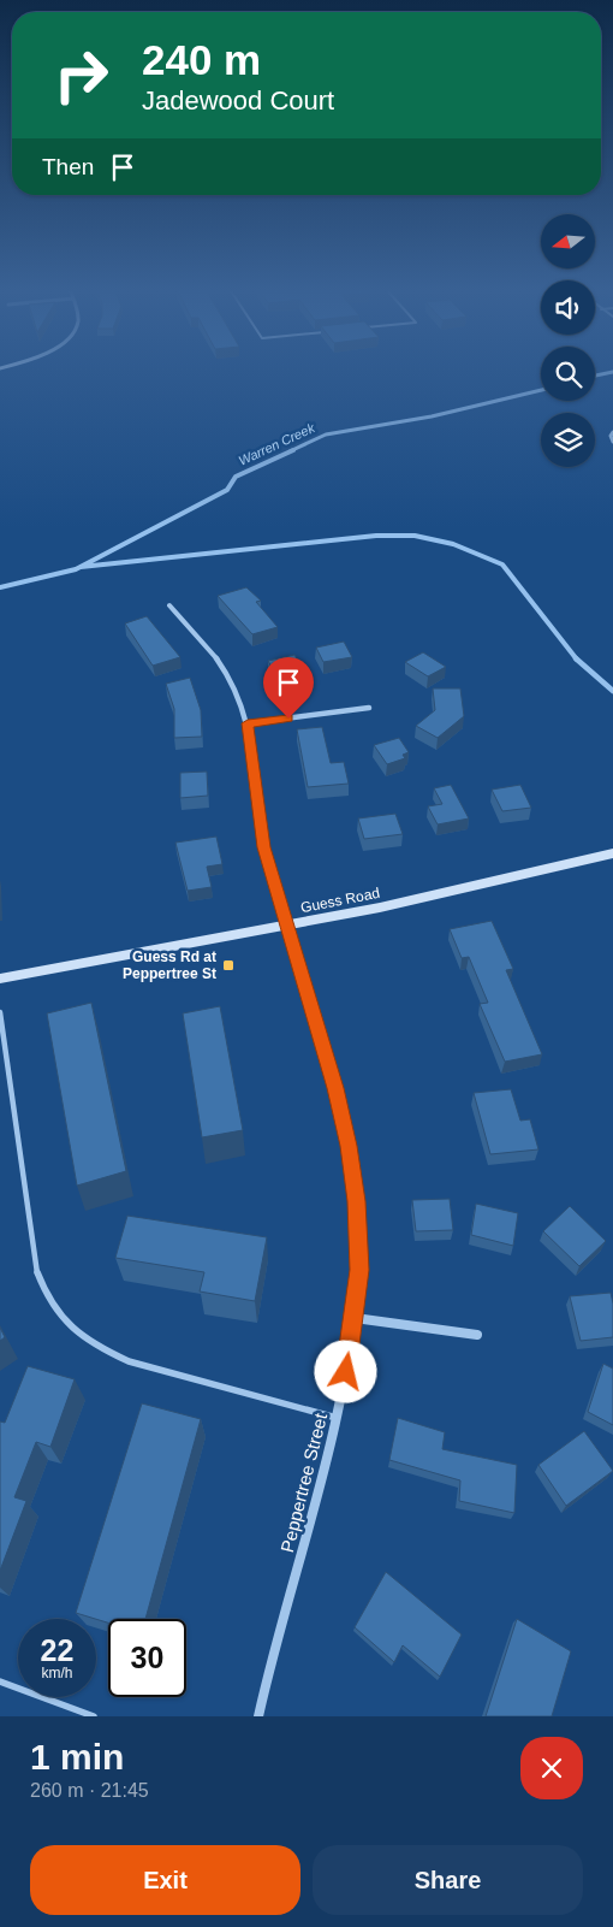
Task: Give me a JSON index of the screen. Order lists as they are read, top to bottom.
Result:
{
  "streets": {
    "main road": ["Guess Road"],
    "street": ["Peppertree Street"]
  },
  "crossings": [
    ["Guess Road", "Peppertree Street"]
  ],
  "water": ["Warren Creek"],
  "places": {
    "transit": ["Guess Rd at Peppertree St"]
  },
  "north": "left",
  "page": {
    "turn": ["240 m", "Jadewood Court"],
    "then": "Then",
    "speed": "22 km/h",
    "limit": "30",
    "heading": ["1 min", "260 m · 21:45"],
    "buttons": ["Exit", "Share"]
  }
}
